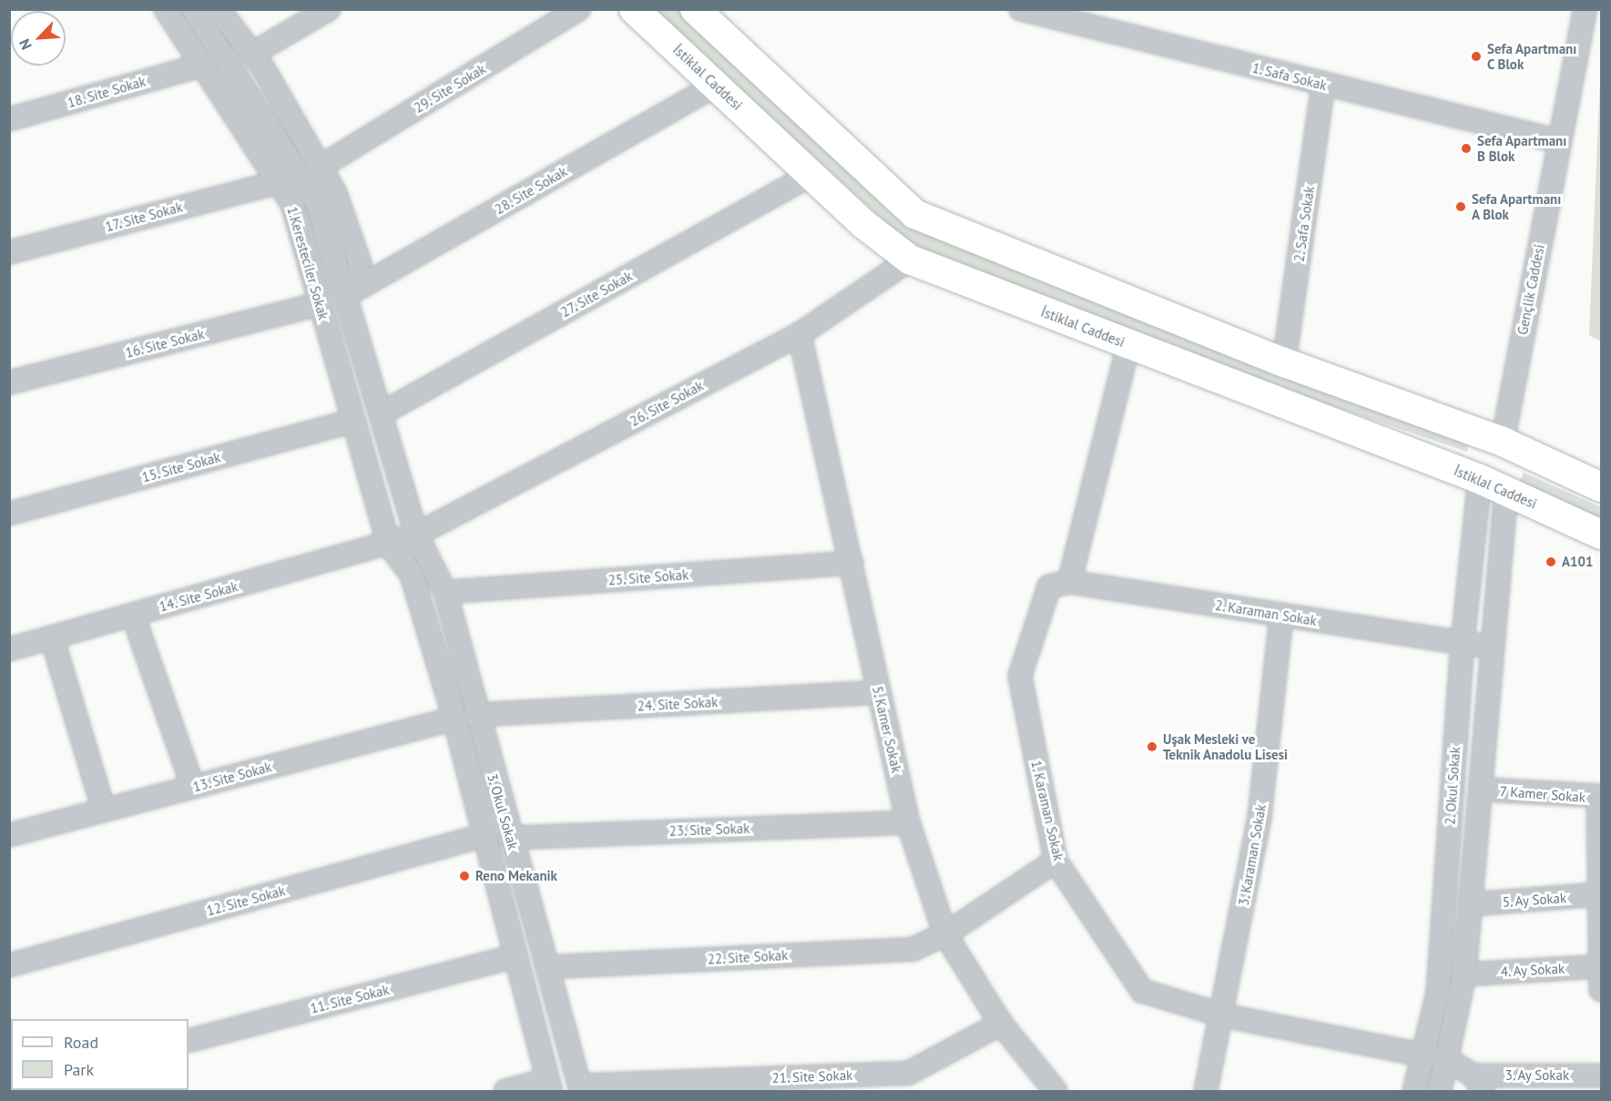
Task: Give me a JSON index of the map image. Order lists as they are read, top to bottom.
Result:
{
  "streets": {
    "main road": ["İstiklal Caddesi"],
    "street": [
      "1. Safa Sokak",
      "29. Site Sokak",
      "18. Site Sokak",
      "28. Site Sokak",
      "17. Site Sokak",
      "2. Safa Sokak",
      "1.Keresteciler Sokak",
      "Gençlik Caddesi",
      "27. Site Sokak",
      "16. Site Sokak",
      "26. Site Sokak",
      "15. Site Sokak",
      "25. Site Sokak",
      "14. Site Sokak",
      "2. Karaman Sokak",
      "24. Site Sokak",
      "5. Kamer Sokak",
      "13. Site Sokak",
      "2. Okul Sokak",
      "7 Kamer Sokak",
      "1. Karaman Sokak",
      "3. Okul Sokak",
      "23. Site Sokak",
      "3. Karaman Sokak",
      "5. Ay Sokak",
      "12. Site Sokak",
      "22. Site Sokak",
      "4. Ay Sokak",
      "11. Site Sokak",
      "3. Ay Sokak",
      "21. Site Sokak"
    ]
  },
  "crossings": [
    ["1. Safa Sokak", "2. Safa Sokak"],
    ["1. Safa Sokak", "Gençlik Caddesi"],
    ["İstiklal Caddesi", "28. Site Sokak"],
    ["İstiklal Caddesi", "27. Site Sokak"],
    ["İstiklal Caddesi", "26. Site Sokak"],
    ["İstiklal Caddesi", "2. Okul Sokak"],
    ["18. Site Sokak", "1.Keresteciler Sokak"],
    ["28. Site Sokak", "1.Keresteciler Sokak"],
    ["17. Site Sokak", "1.Keresteciler Sokak"],
    ["1.Keresteciler Sokak", "27. Site Sokak"],
    ["1.Keresteciler Sokak", "16. Site Sokak"],
    ["1.Keresteciler Sokak", "26. Site Sokak"],
    ["1.Keresteciler Sokak", "15. Site Sokak"],
    ["1.Keresteciler Sokak", "14. Site Sokak"],
    ["1.Keresteciler Sokak", "3. Okul Sokak"],
    ["26. Site Sokak", "14. Site Sokak"],
    ["26. Site Sokak", "5. Kamer Sokak"],
    ["26. Site Sokak", "3. Okul Sokak"],
    ["25. Site Sokak", "5. Kamer Sokak"],
    ["25. Site Sokak", "3. Okul Sokak"],
    ["14. Site Sokak", "3. Okul Sokak"],
    ["2. Karaman Sokak", "2. Okul Sokak"],
    ["2. Karaman Sokak", "1. Karaman Sokak"],
    ["2. Karaman Sokak", "3. Karaman Sokak"],
    ["24. Site Sokak", "5. Kamer Sokak"],
    ["24. Site Sokak", "13. Site Sokak"],
    ["24. Site Sokak", "3. Okul Sokak"],
    ["5. Kamer Sokak", "23. Site Sokak"],
    ["5. Kamer Sokak", "22. Site Sokak"],
    ["5. Kamer Sokak", "21. Site Sokak"],
    ["13. Site Sokak", "3. Okul Sokak"],
    ["2. Okul Sokak", "1. Karaman Sokak"],
    ["1. Karaman Sokak", "3. Karaman Sokak"],
    ["1. Karaman Sokak", "22. Site Sokak"],
    ["3. Okul Sokak", "23. Site Sokak"],
    ["3. Okul Sokak", "12. Site Sokak"],
    ["3. Okul Sokak", "22. Site Sokak"],
    ["3. Okul Sokak", "11. Site Sokak"],
    ["3. Okul Sokak", "21. Site Sokak"]
  ],
  "places": [
    "Sefa Apartmanı C Blok",
    "Sefa Apartmanı B Blok",
    "Sefa Apartmanı A Blok",
    "A101",
    "Uşak Mesleki ve Teknik Anadolu Lisesi",
    "Reno Mekanik"
  ],
  "legend": ["Road", "Park"],
  "north": "bottom left"
}
